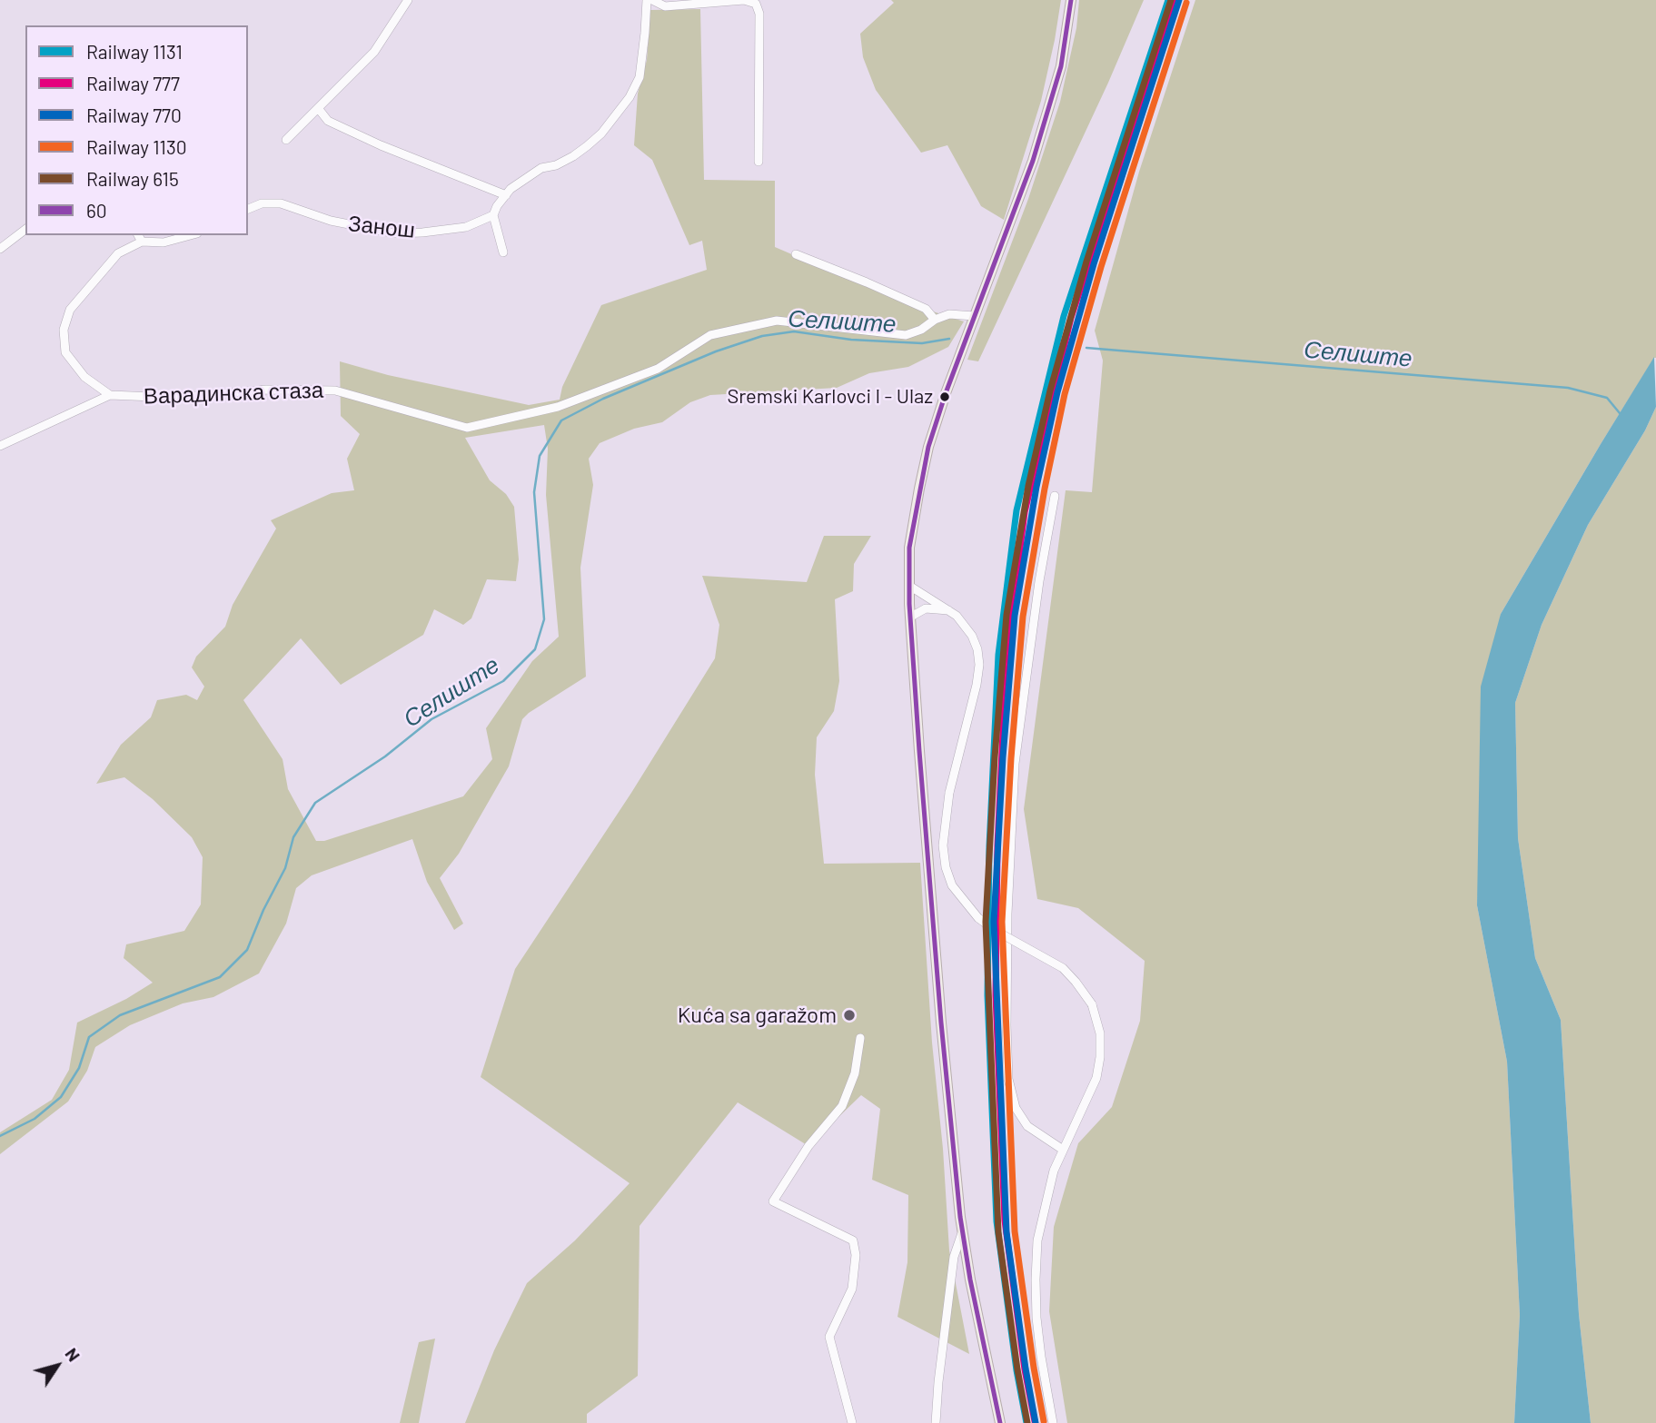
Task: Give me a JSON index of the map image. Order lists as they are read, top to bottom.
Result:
{
  "streets": {
    "street": ["Занош", "Варадинска стаза"]
  },
  "water": ["Селиште"],
  "places": ["Sremski Karlovci I - Ulaz", "Kuća sa garažom"],
  "lines": [
    "rail line 1131",
    "rail line 770",
    "rail line 615",
    "transit line 60",
    "rail line 777",
    "rail line 1130"
  ],
  "legend": [
    "Railway 1131",
    "Railway 777",
    "Railway 770",
    "Railway 1130",
    "Railway 615",
    "60"
  ],
  "north": "top right"
}
